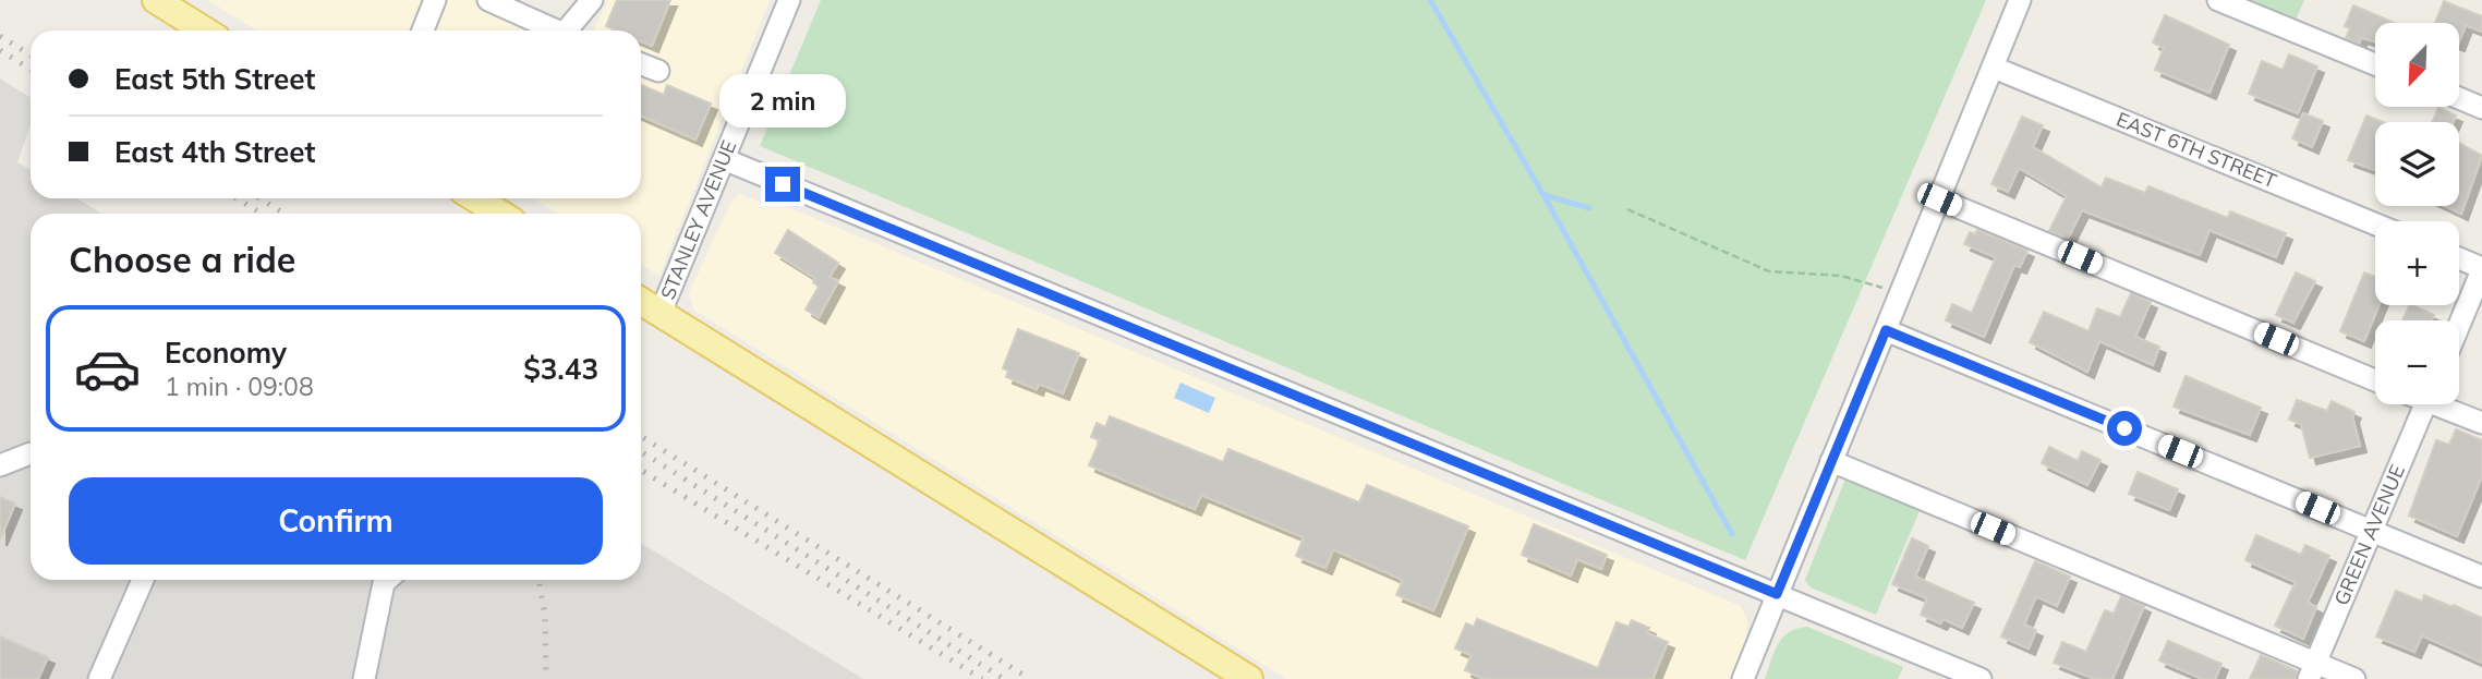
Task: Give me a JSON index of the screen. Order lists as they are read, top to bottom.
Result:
{
  "streets": {
    "street": ["EAST 6TH STREET", "STANLEY AVENUE", "GREEN AVENUE"]
  },
  "north": "bottom left",
  "page": {
    "map_buttons": ["+", "−"],
    "banner": ["East 5th Street", "East 4th Street"],
    "bubble": "2 min",
    "heading": "Choose a ride",
    "list": [
      {
        "name": "Economy",
        "note": "1 min · 09:08",
        "value": "$3.43"
      }
    ],
    "buttons": "Confirm"
  }
}
